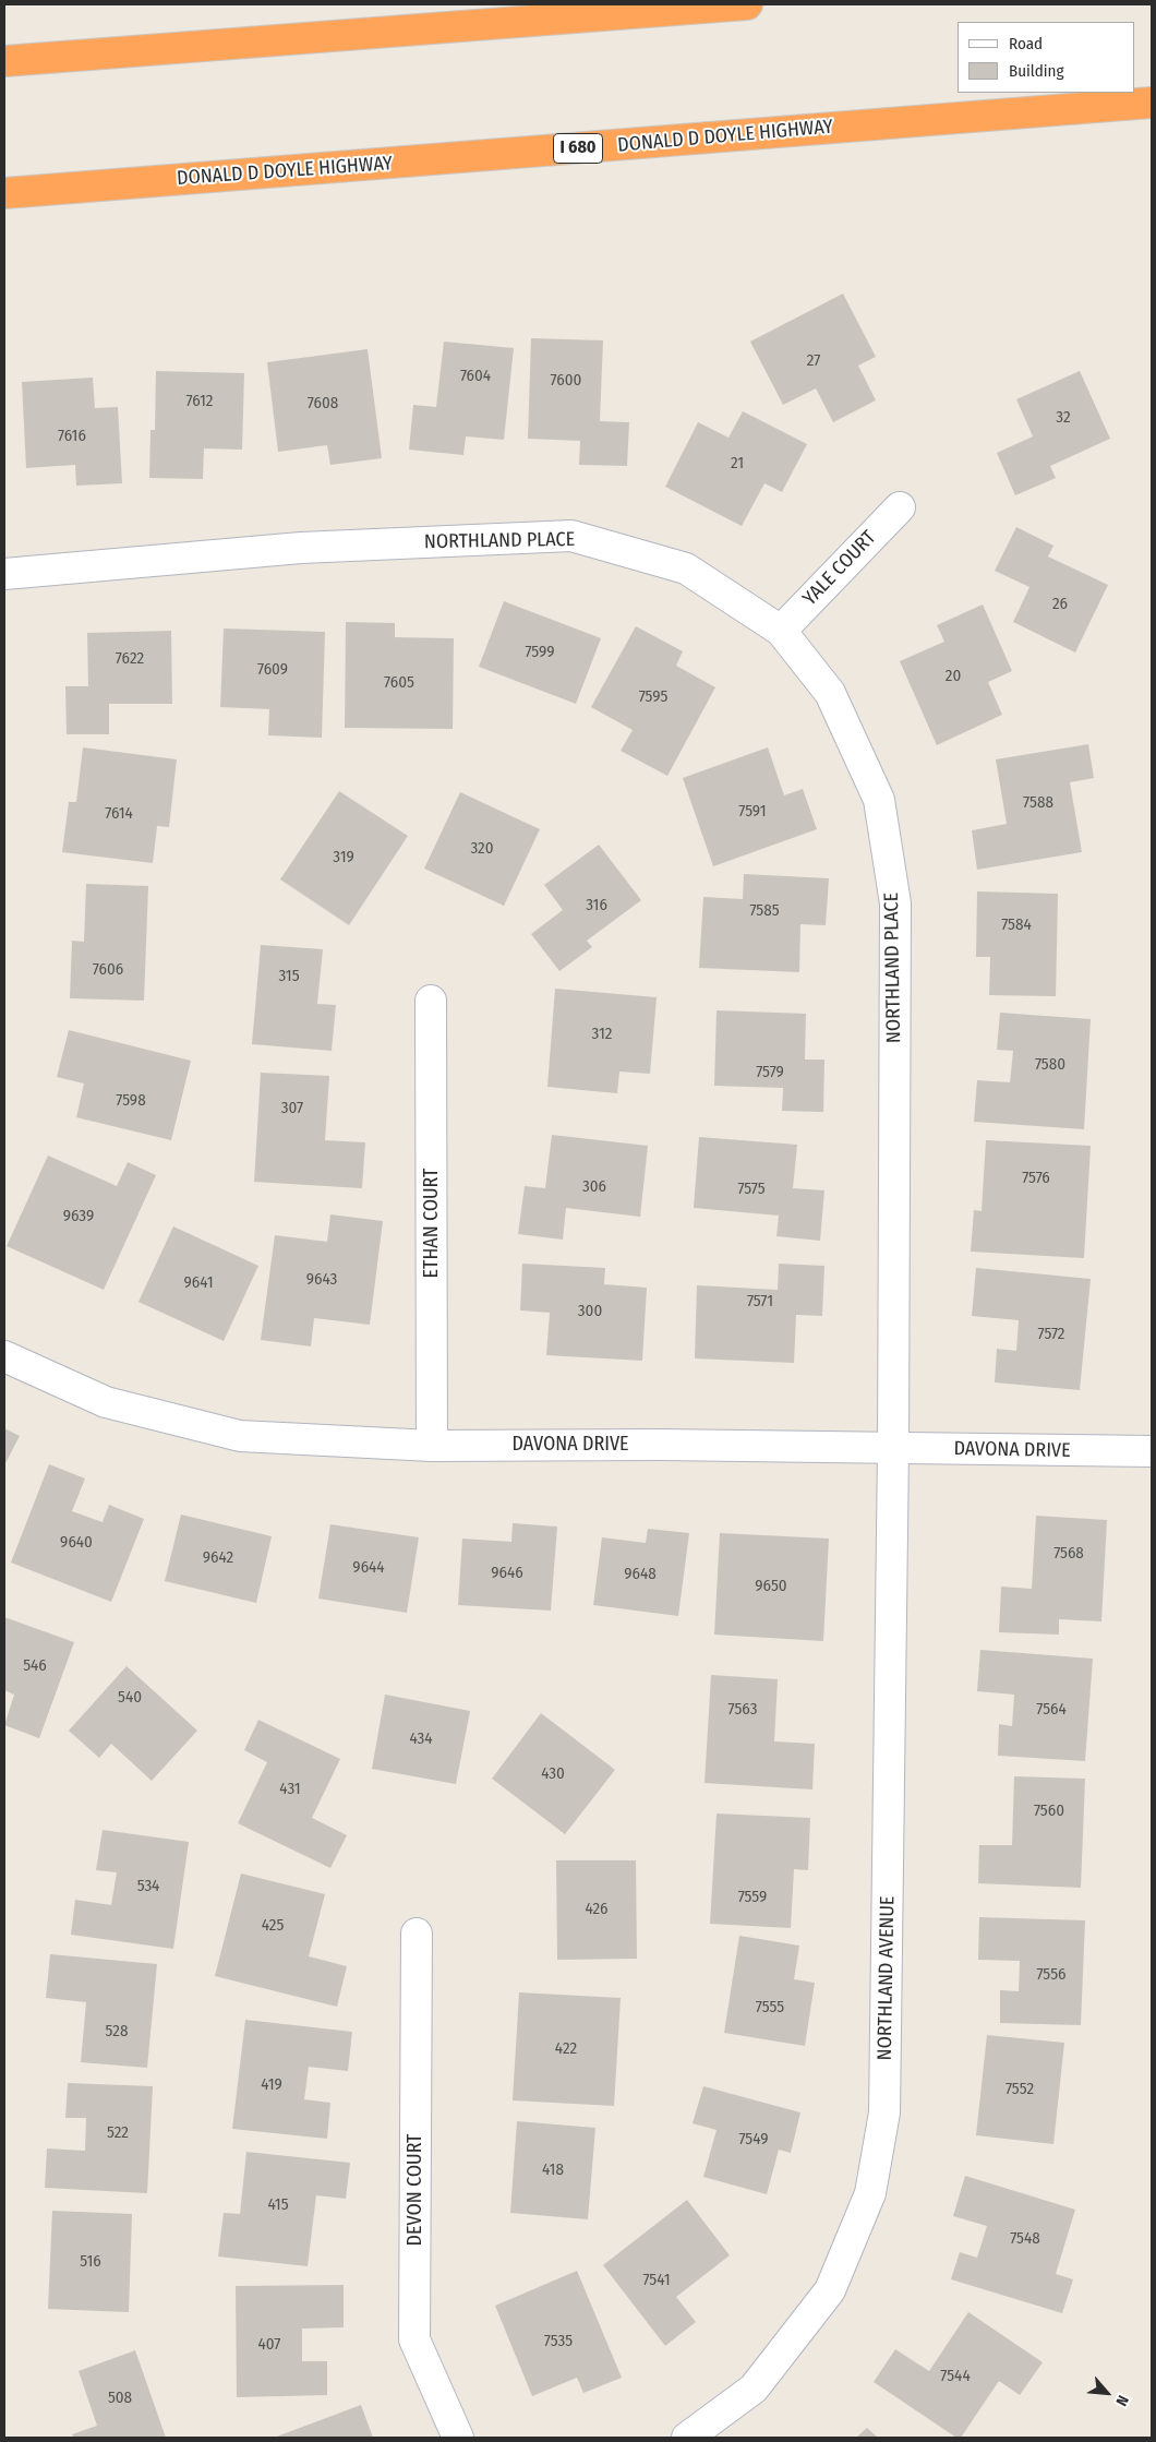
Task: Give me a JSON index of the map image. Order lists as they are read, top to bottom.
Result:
{
  "streets": {
    "highway": ["DONALD D DOYLE HIGHWAY", "I 680"],
    "street": [
      "NORTHLAND PLACE",
      "YALE COURT",
      "ETHAN COURT",
      "DAVONA DRIVE",
      "NORTHLAND AVENUE",
      "DEVON COURT"
    ]
  },
  "crossings": [
    ["NORTHLAND PLACE", "YALE COURT"],
    ["NORTHLAND PLACE", "DAVONA DRIVE"],
    ["NORTHLAND PLACE", "NORTHLAND AVENUE"],
    ["ETHAN COURT", "DAVONA DRIVE"],
    ["DAVONA DRIVE", "NORTHLAND AVENUE"]
  ],
  "house_numbers": [
    "27",
    "7604",
    "7600",
    "7612",
    "7608",
    "32",
    "7616",
    "21",
    "26",
    "7599",
    "7622",
    "7609",
    "20",
    "7605",
    "7595",
    "7588",
    "7591",
    "7614",
    "320",
    "319",
    "316",
    "7585",
    "7584",
    "7606",
    "315",
    "312",
    "7580",
    "7579",
    "7598",
    "307",
    "7576",
    "306",
    "7575",
    "9639",
    "9643",
    "9641",
    "7571",
    "300",
    "7572",
    "9640",
    "7568",
    "9642",
    "9644",
    "9646",
    "9648",
    "9650",
    "546",
    "540",
    "7563",
    "7564",
    "434",
    "430",
    "431",
    "7560",
    "534",
    "7559",
    "426",
    "425",
    "7556",
    "7555",
    "528",
    "422",
    "419",
    "7552",
    "522",
    "7549",
    "418",
    "415",
    "7548",
    "516",
    "7541",
    "7535",
    "407",
    "7544",
    "508"
  ],
  "legend": ["Road", "Building"],
  "north": "bottom right"
}
